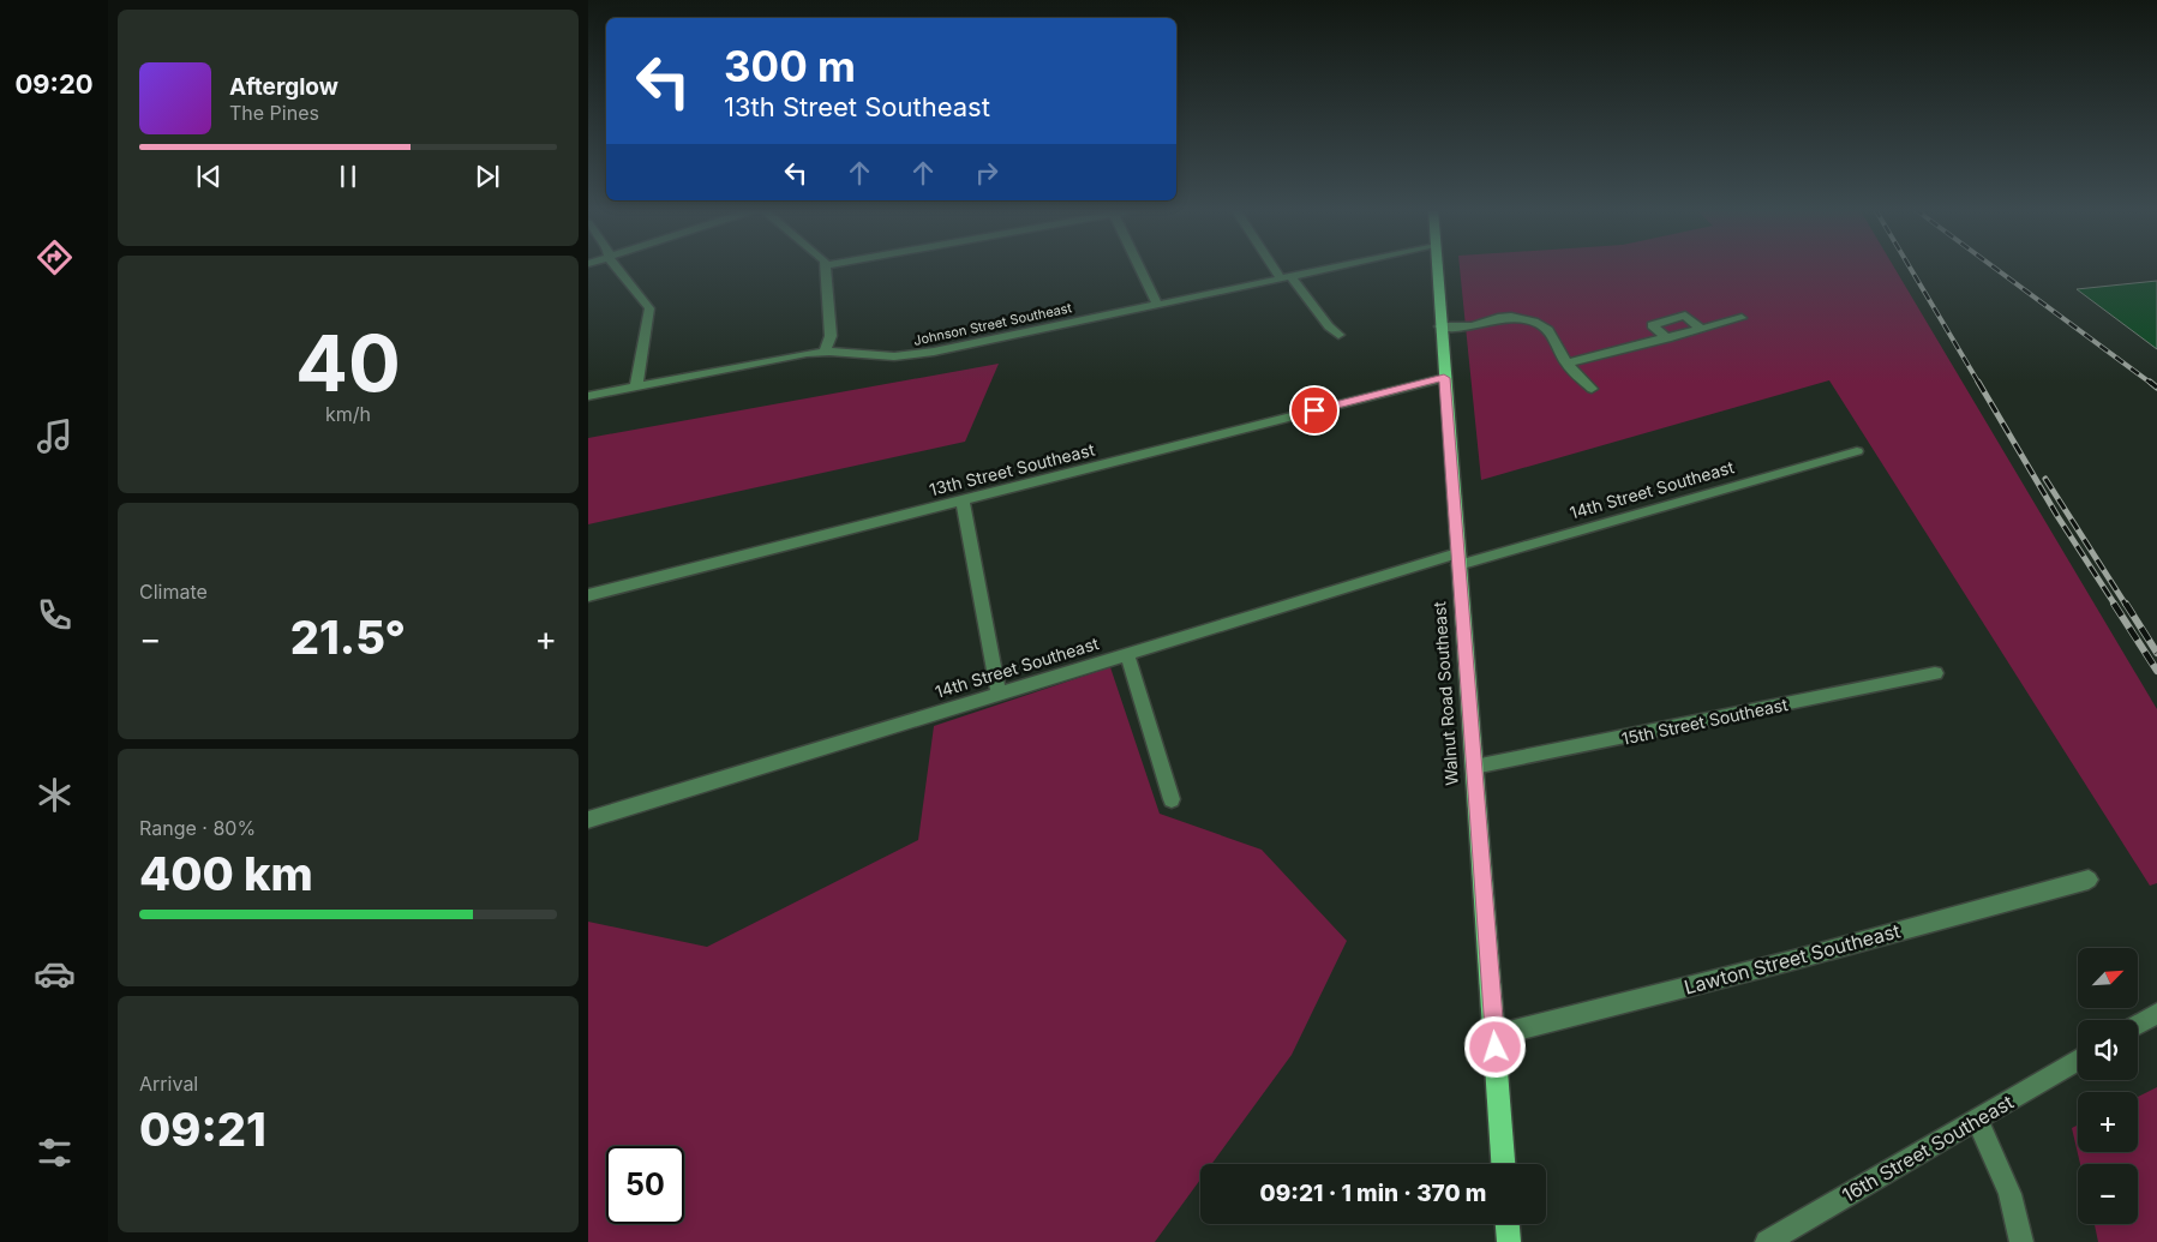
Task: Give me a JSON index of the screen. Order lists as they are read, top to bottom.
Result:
{
  "streets": {
    "main road": ["Walnut Road Southeast"],
    "street": [
      "Johnson Street Southeast",
      "13th Street Southeast",
      "14th Street Southeast",
      "15th Street Southeast",
      "Lawton Street Southeast",
      "16th Street Southeast"
    ]
  },
  "crossings": [
    ["13th Street Southeast", "Walnut Road Southeast"],
    ["14th Street Southeast", "Walnut Road Southeast"],
    ["Walnut Road Southeast", "15th Street Southeast"],
    ["Walnut Road Southeast", "Lawton Street Southeast"]
  ],
  "north": "top right",
  "page": {
    "tabs": "09:20",
    "turn": ["300 m", "13th Street Southeast"],
    "song": ["Afterglow", "The Pines"],
    "tile": [
      ["40", "km/h"],
      "Climate",
      ["Range · 80%", "400 km"],
      ["Arrival", "09:21"]
    ],
    "heat": ["−", "21.5°", "+"],
    "map_buttons": ["+", "−"],
    "limit": "50",
    "trip": "09:21 · 1 min · 370 m"
  }
}
